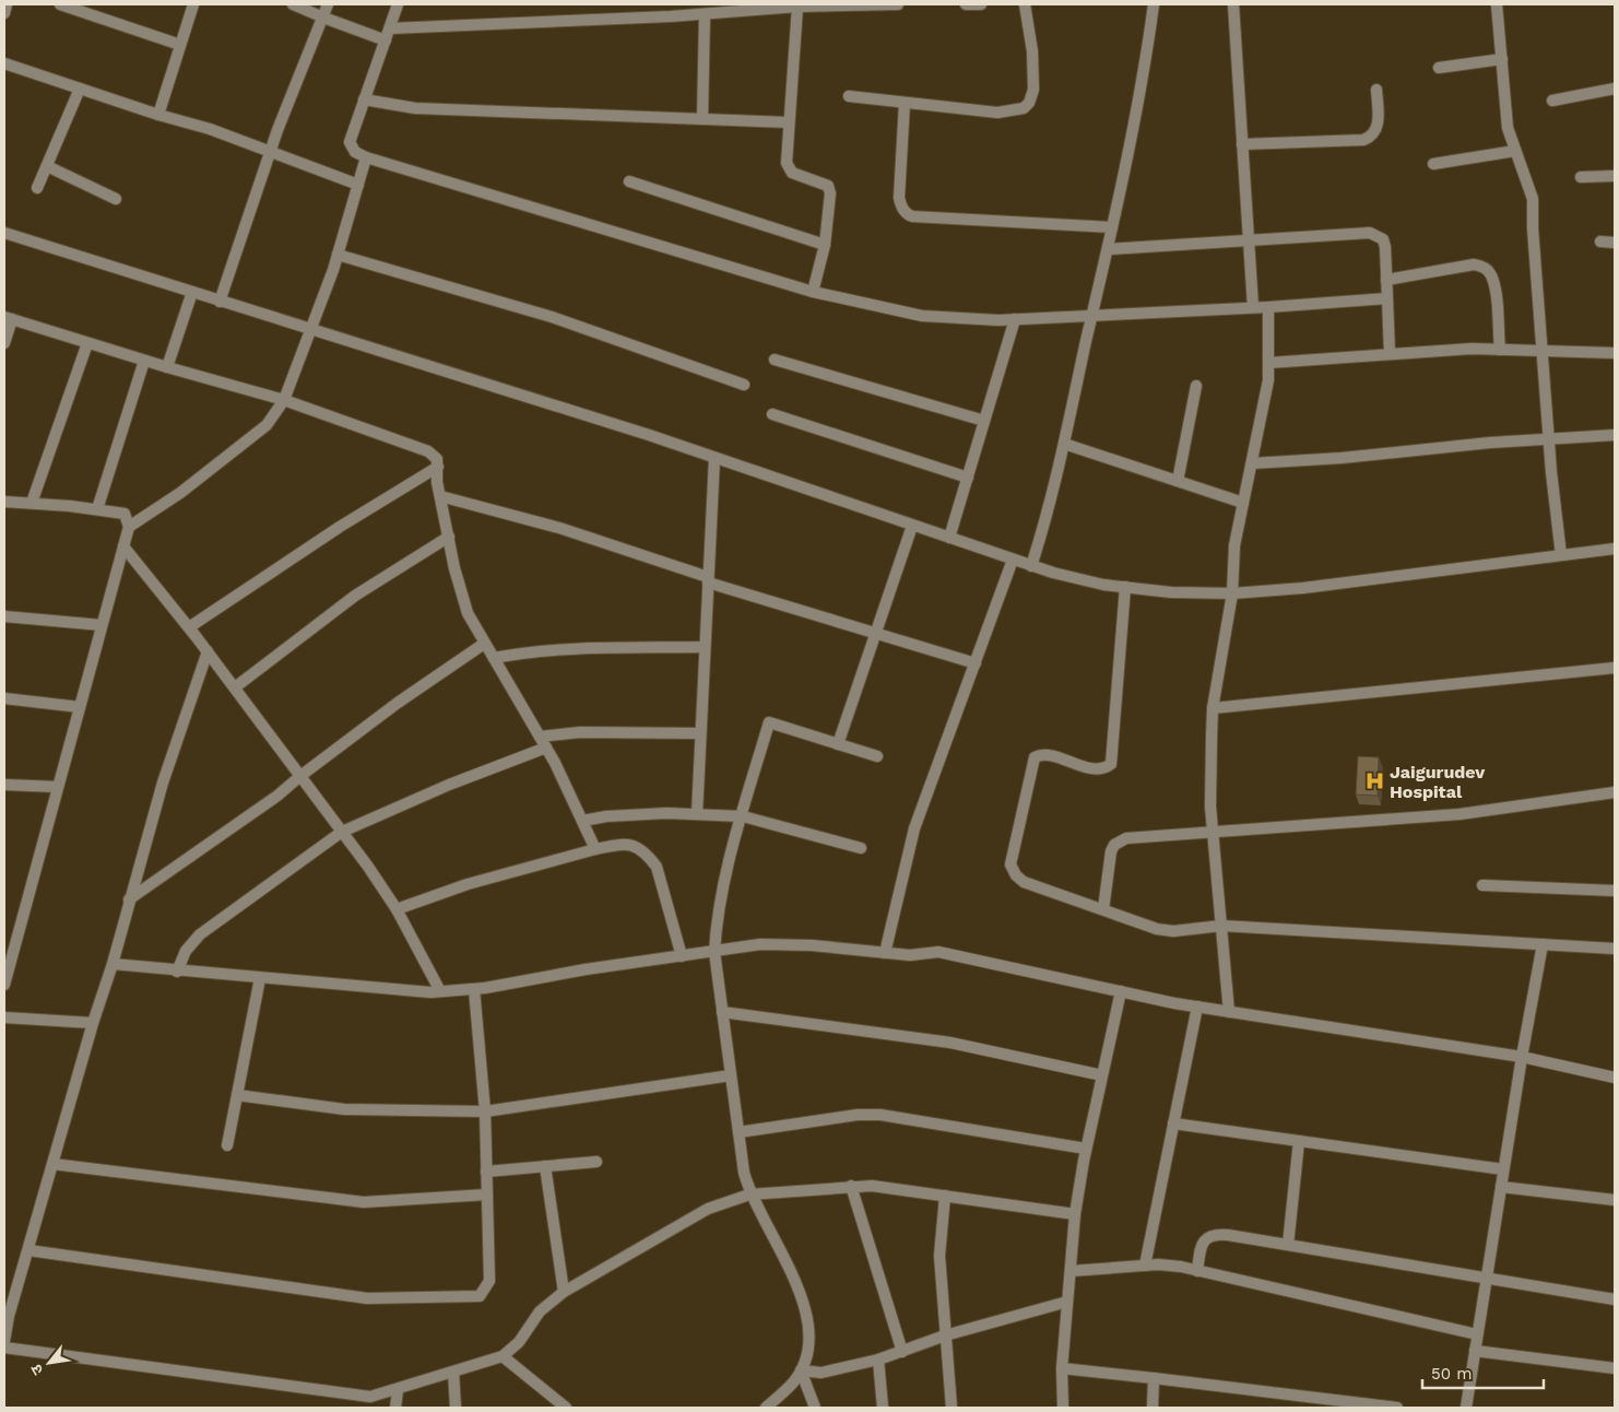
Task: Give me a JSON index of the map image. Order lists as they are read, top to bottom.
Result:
{
  "places": {
    "hospital": ["Jaigurudev Hospital"]
  },
  "scale_bar": "50 m",
  "north": "bottom left"
}
